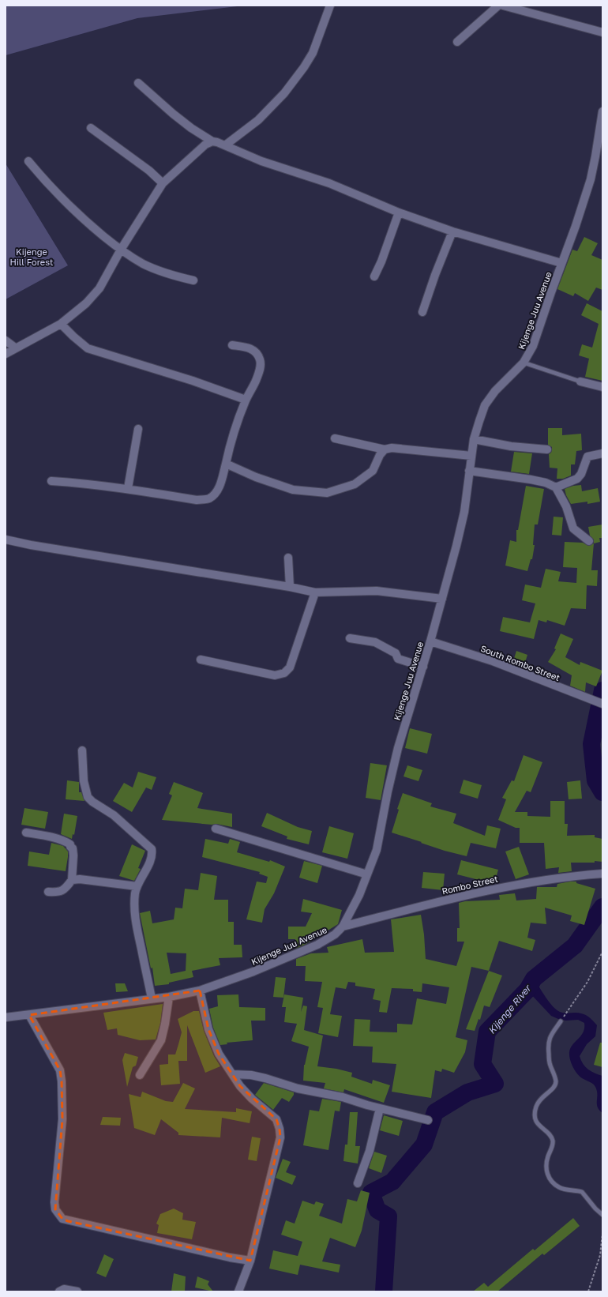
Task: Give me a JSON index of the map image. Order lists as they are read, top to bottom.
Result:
{
  "streets": {
    "street": ["Kijenge Juu Avenue", "South Rombo Street", "Rombo Street"]
  },
  "crossings": [
    ["Kijenge Juu Avenue", "South Rombo Street"],
    ["Kijenge Juu Avenue", "Rombo Street"]
  ],
  "water": ["Kijenge River"],
  "parks": ["Kijenge Hill Forest"]
}
